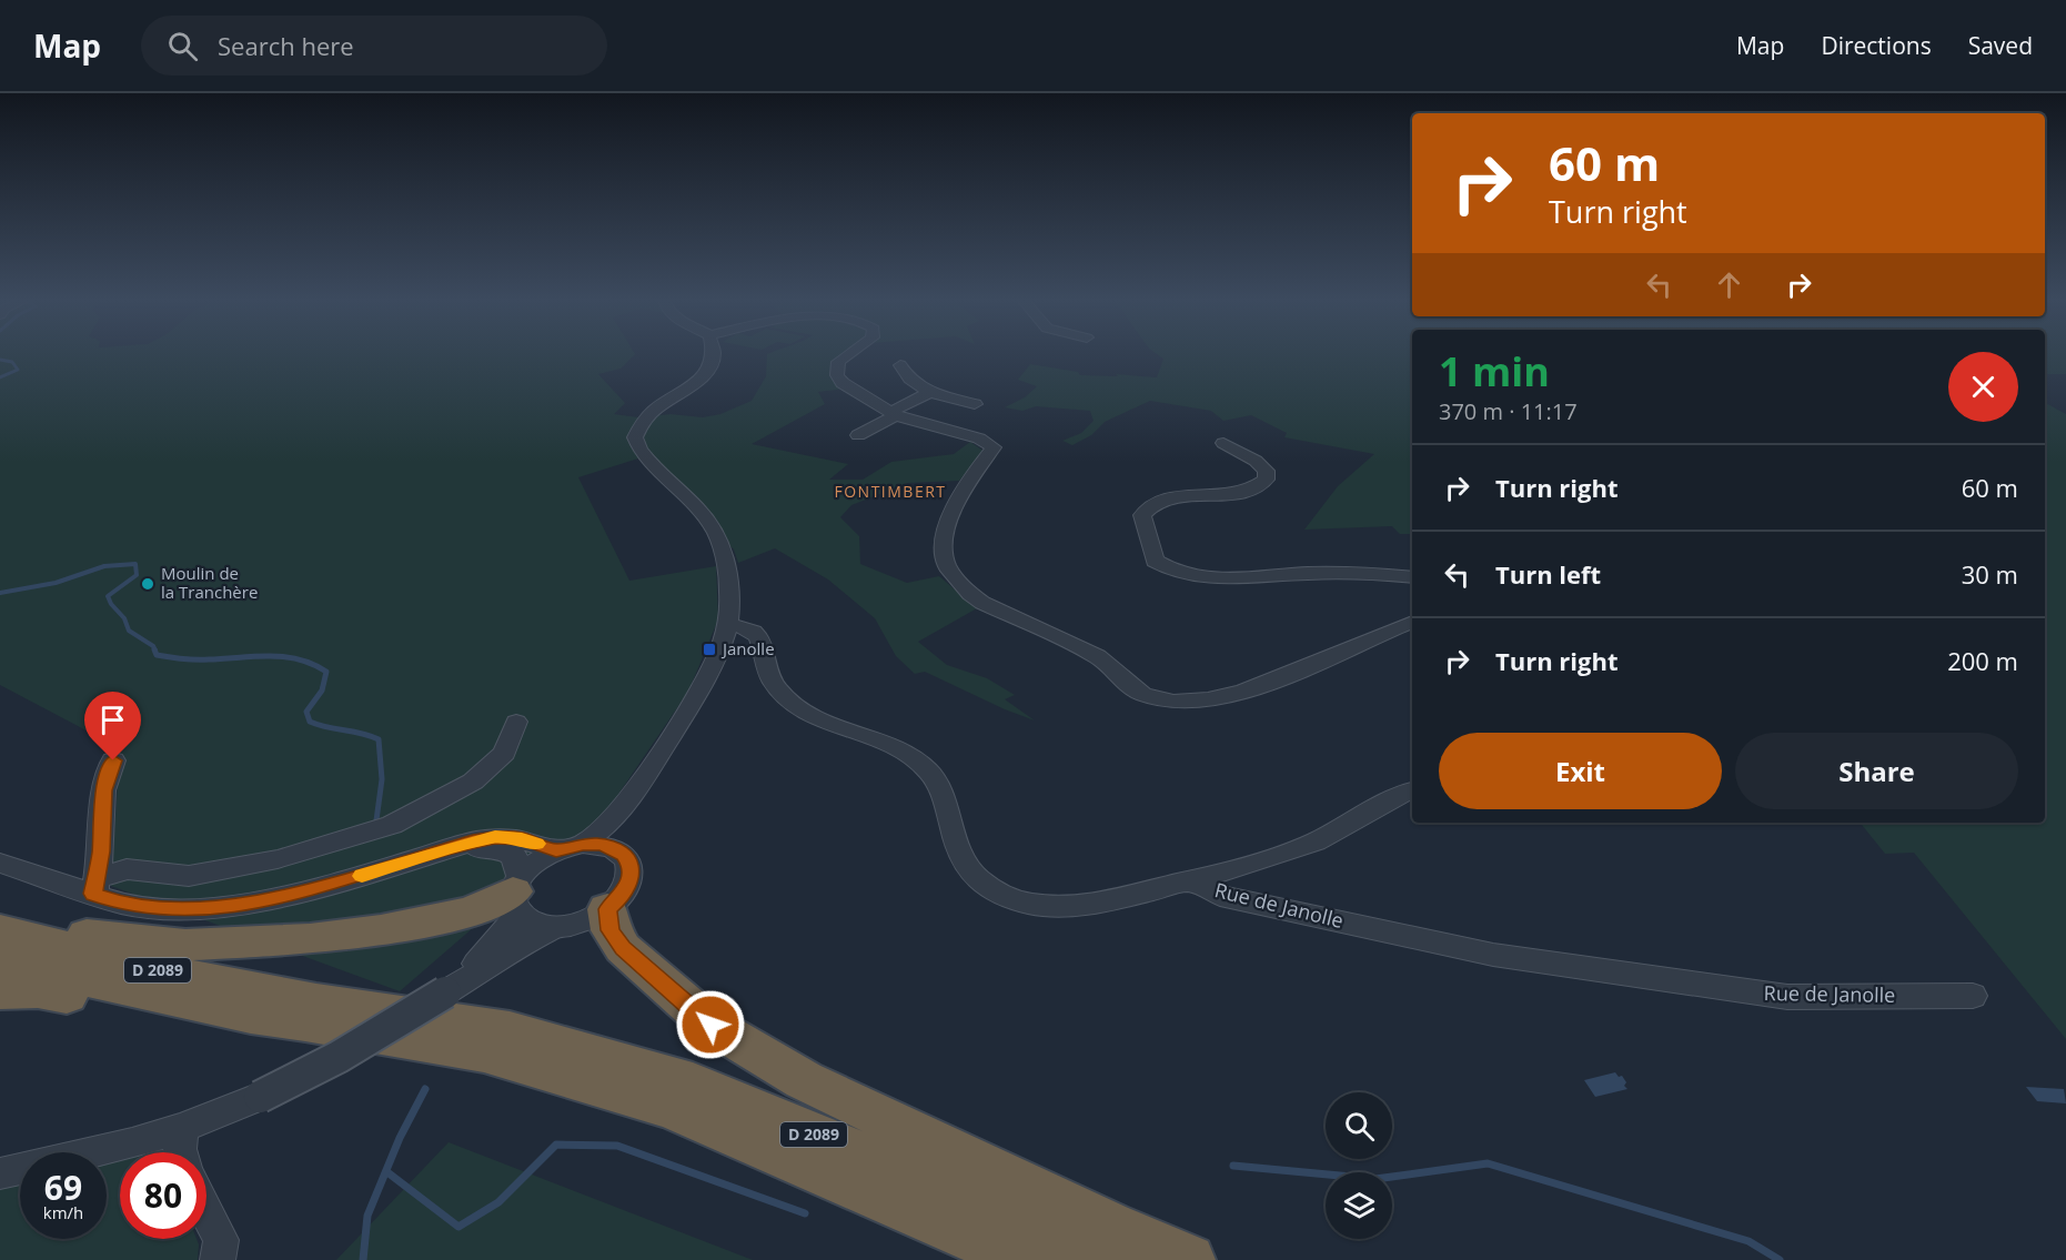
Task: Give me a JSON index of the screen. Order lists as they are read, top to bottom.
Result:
{
  "streets": {
    "highway": ["D 2089"],
    "street": ["Rue de Janolle"]
  },
  "districts": ["FONTIMBERT"],
  "places": {
    "other": ["Moulin de la Tranchère"],
    "transit": ["Janolle"]
  },
  "page": {
    "header": "Map",
    "search": "Search here",
    "nav": ["Map", "Directions", "Saved"],
    "turn": ["60 m", "Turn right"],
    "heading": ["1 min", "370 m · 11:17"],
    "list": [
      {
        "name": "Turn right",
        "value": "60 m"
      },
      {
        "name": "Turn left",
        "value": "30 m"
      },
      {
        "name": "Turn right",
        "value": "200 m"
      }
    ],
    "buttons": ["Exit", "Share"],
    "speed": "69 km/h",
    "limit": "80"
  }
}
